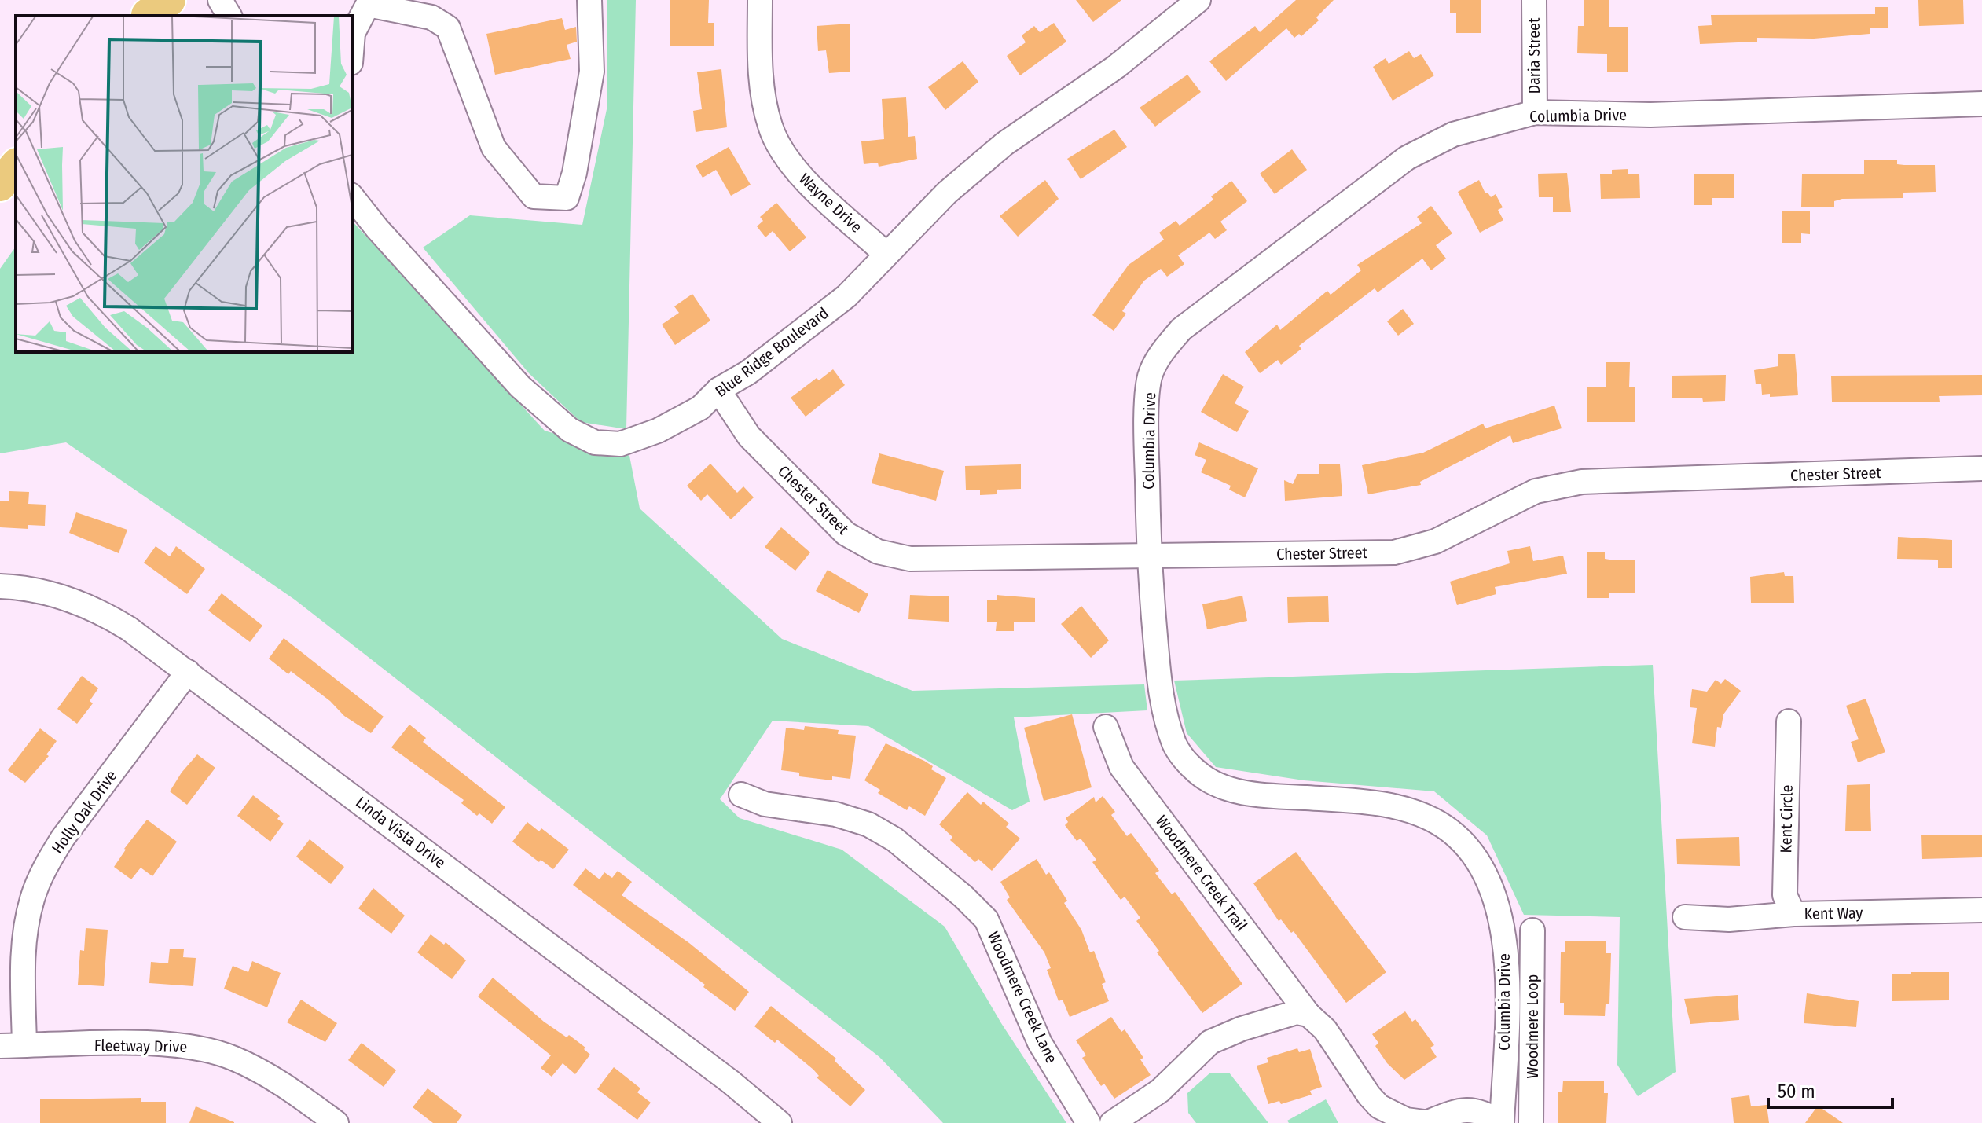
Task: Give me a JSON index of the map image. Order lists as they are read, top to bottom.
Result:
{
  "streets": {
    "street": [
      "Daria Street",
      "Columbia Drive",
      "Wayne Drive",
      "Blue Ridge Boulevard",
      "Chester Street",
      "Holly Oak Drive",
      "Kent Circle",
      "Linda Vista Drive",
      "Woodmere Creek Trail",
      "Kent Way",
      "Woodmere Creek Lane",
      "Woodmere Loop",
      "Fleetway Drive"
    ]
  },
  "crossings": [
    ["Daria Street", "Columbia Drive"],
    ["Columbia Drive", "Chester Street"],
    ["Wayne Drive", "Blue Ridge Boulevard"],
    ["Blue Ridge Boulevard", "Chester Street"],
    ["Holly Oak Drive", "Linda Vista Drive"],
    ["Holly Oak Drive", "Fleetway Drive"],
    ["Kent Circle", "Kent Way"]
  ],
  "scale_bar": "50 m"
}
